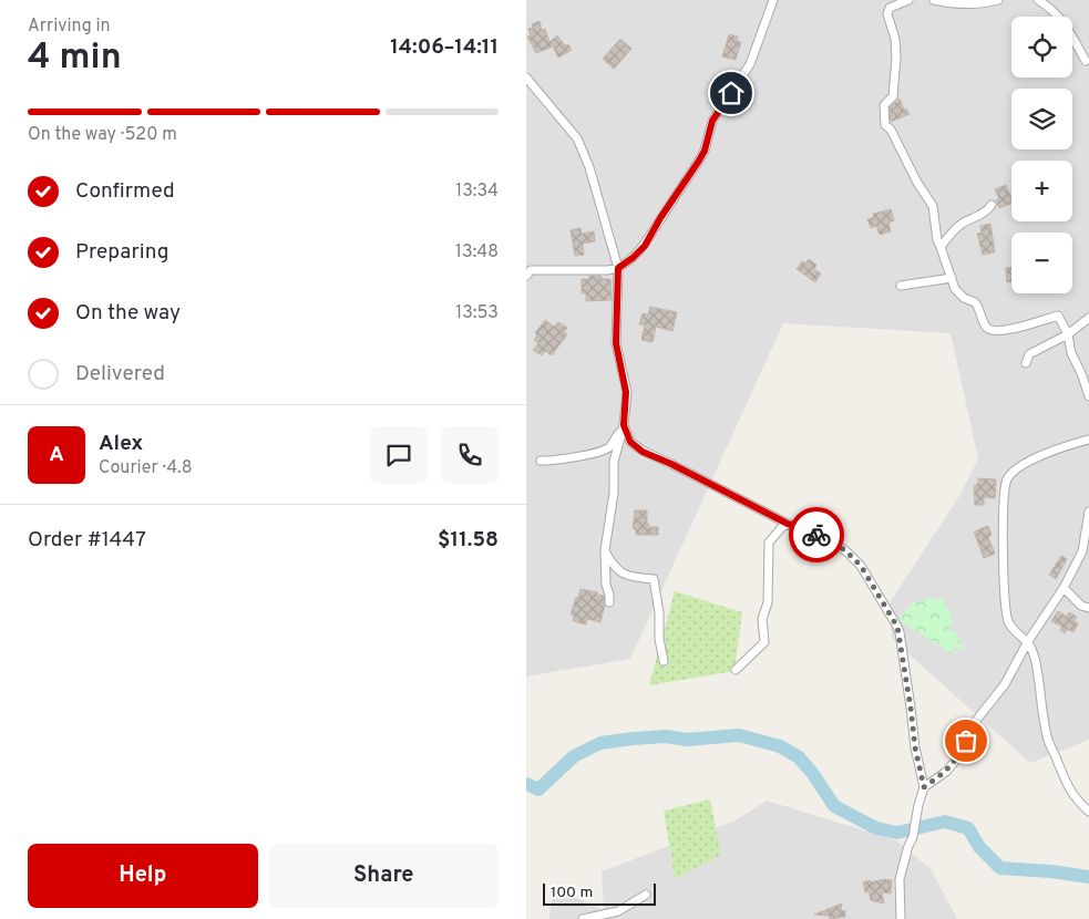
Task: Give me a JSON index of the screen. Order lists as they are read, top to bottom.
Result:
{
  "scale_bar": "100 m",
  "page": {
    "heading": ["4 min", "Arriving in", "14:06–14:11"],
    "panel": [
      "Alex",
      "Courier · 4.8",
      "Order #1447",
      "$11.58"
    ],
    "map_buttons": ["+", "−"],
    "bar": "On the way · 520 m",
    "list": [
      ["Confirmed", "13:34"],
      ["Preparing", "13:48"],
      ["On the way", "13:53"],
      "Delivered"
    ],
    "round": "A",
    "buttons": ["Help", "Share"],
    "scale": "100 m"
  }
}
